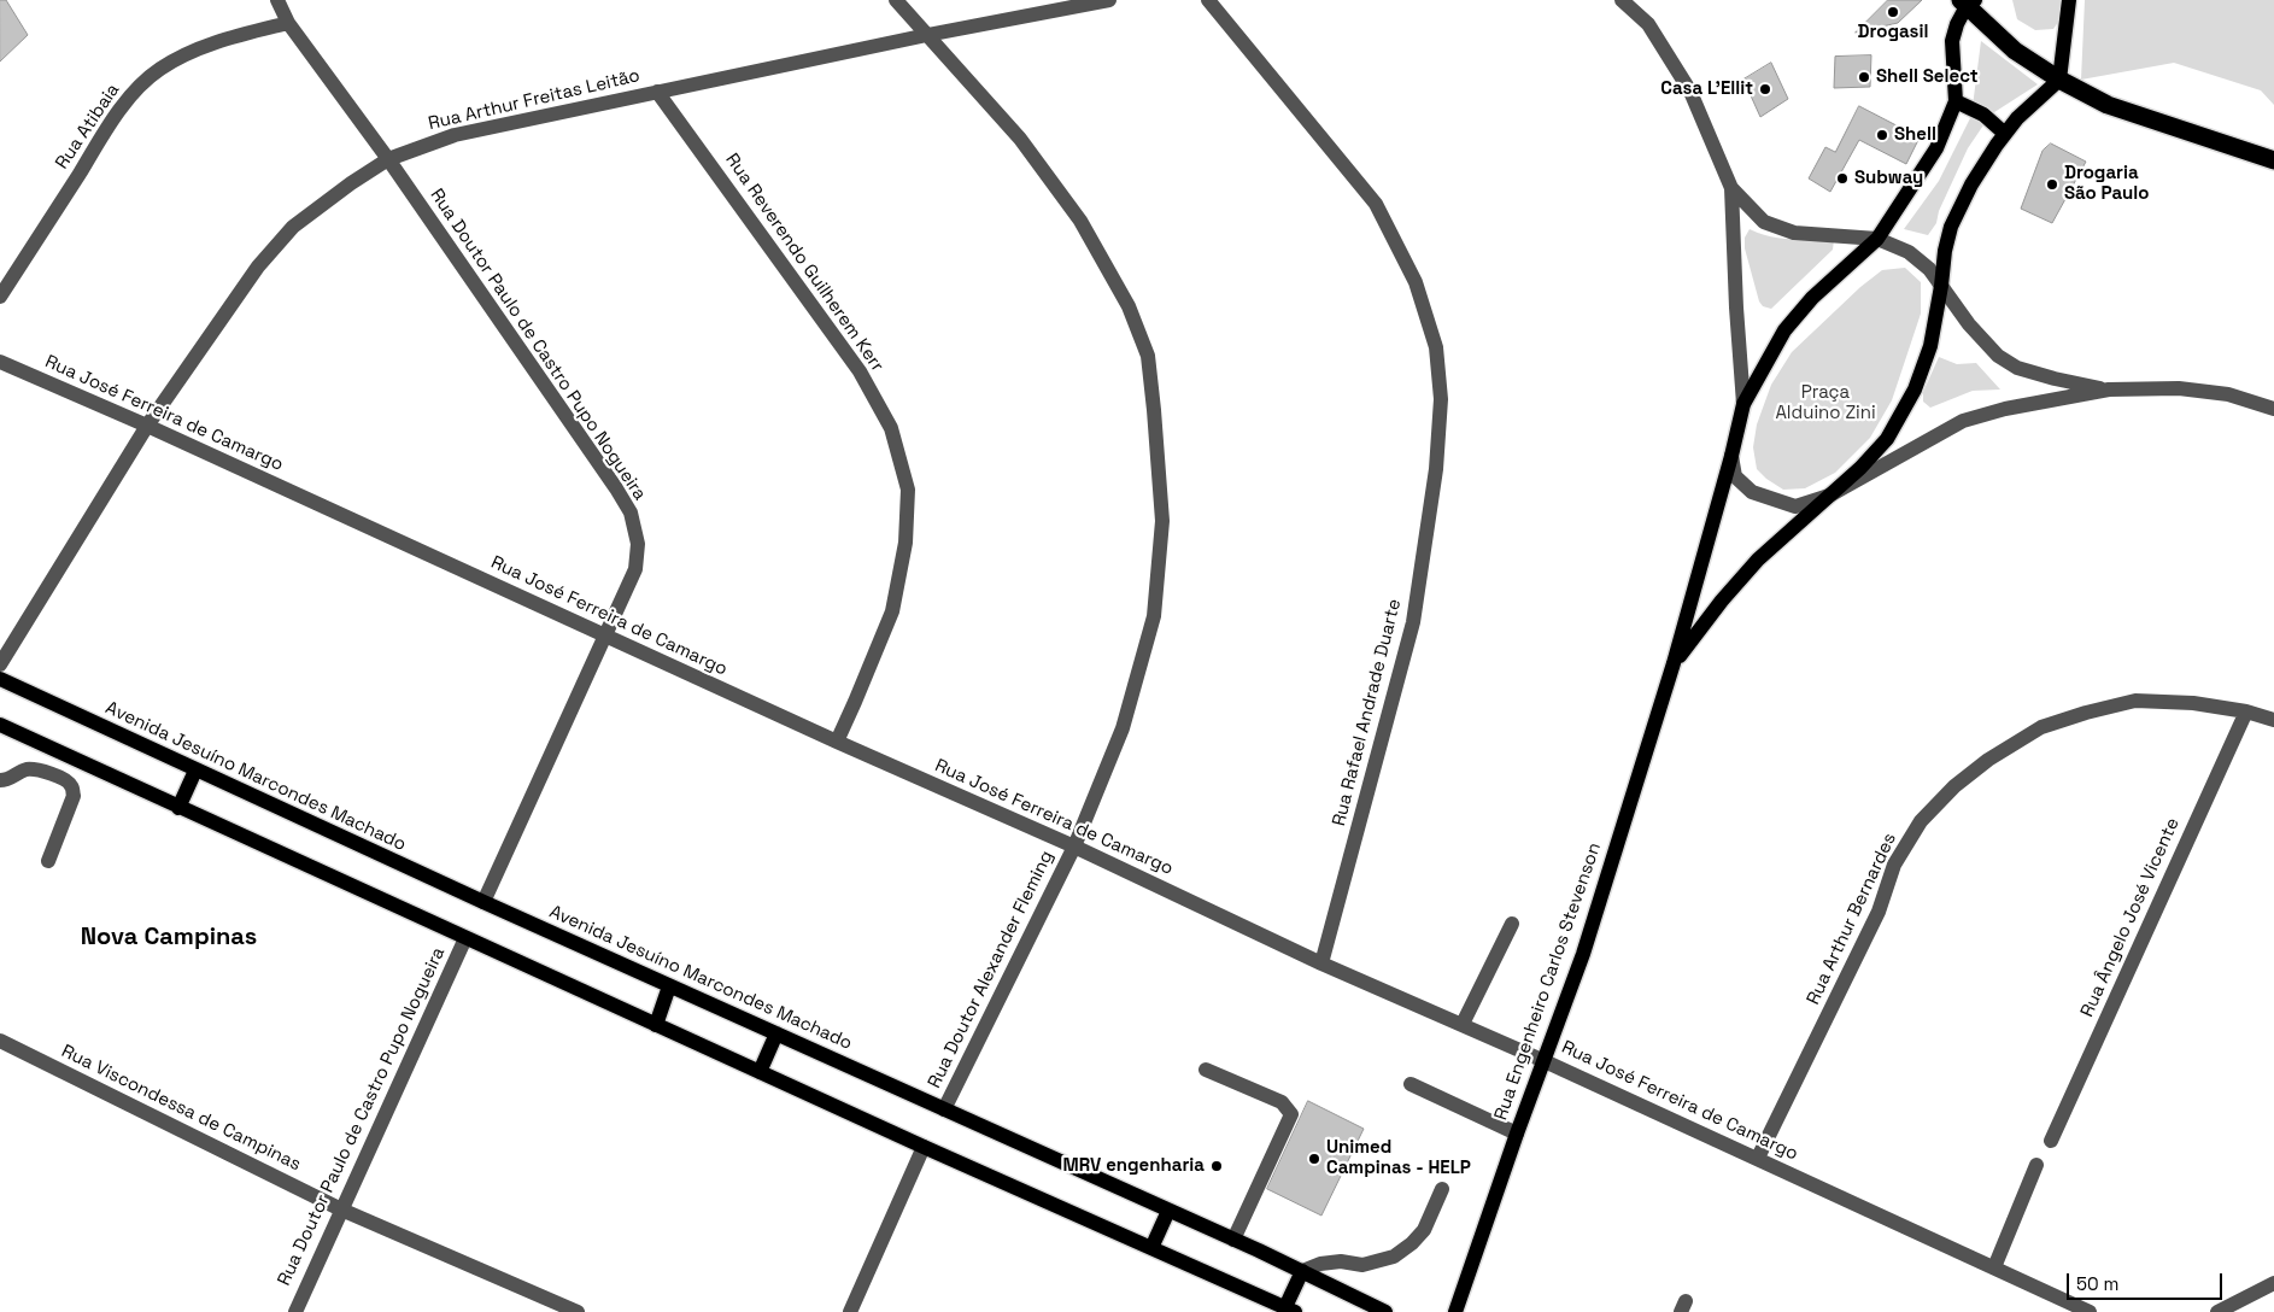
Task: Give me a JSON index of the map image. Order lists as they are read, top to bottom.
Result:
{
  "streets": {
    "main road": ["Avenida Jesuíno Marcondes Machado", "Rua Engenheiro Carlos Stevenson"],
    "street": [
      "Rua Arthur Freitas Leitão",
      "Rua Atibaia",
      "Rua Reverendo Guilherem Kerr",
      "Rua Doutor Paulo de Castro Pupo Nogueira",
      "Rua José Ferreira de Camargo",
      "Rua Rafael Andrade Duarte",
      "Rua Ângelo José Vicente",
      "Rua Arthur Bernardes",
      "Rua Doutor Alexander Fleming",
      "Rua Viscondessa de Campinas"
    ]
  },
  "crossings": [
    ["Rua Arthur Freitas Leitão", "Rua Reverendo Guilherem Kerr"],
    ["Rua Arthur Freitas Leitão", "Rua Doutor Paulo de Castro Pupo Nogueira"],
    ["Rua Arthur Freitas Leitão", "Rua José Ferreira de Camargo"],
    ["Rua Arthur Freitas Leitão", "Rua Doutor Alexander Fleming"],
    ["Rua Atibaia", "Rua Doutor Paulo de Castro Pupo Nogueira"],
    ["Rua Reverendo Guilherem Kerr", "Rua José Ferreira de Camargo"],
    ["Rua Doutor Paulo de Castro Pupo Nogueira", "Rua José Ferreira de Camargo"],
    ["Rua Doutor Paulo de Castro Pupo Nogueira", "Avenida Jesuíno Marcondes Machado"],
    ["Rua Doutor Paulo de Castro Pupo Nogueira", "Rua Viscondessa de Campinas"],
    ["Rua José Ferreira de Camargo", "Rua Rafael Andrade Duarte"],
    ["Rua José Ferreira de Camargo", "Rua Arthur Bernardes"],
    ["Rua José Ferreira de Camargo", "Rua Doutor Alexander Fleming"],
    ["Rua José Ferreira de Camargo", "Rua Engenheiro Carlos Stevenson"],
    ["Avenida Jesuíno Marcondes Machado", "Rua Doutor Alexander Fleming"],
    ["Rua Ângelo José Vicente", "Rua Arthur Bernardes"]
  ],
  "districts": ["Nova Campinas"],
  "parks": ["Praça Alduino Zini"],
  "places": [
    "Drogasil",
    "Shell Select",
    "Casa L'Ellit",
    "Shell",
    "Subway",
    "Drogaria São Paulo",
    "Unimed Campinas - HELP",
    "MRV engenharia"
  ],
  "scale_bar": "50 m"
}
